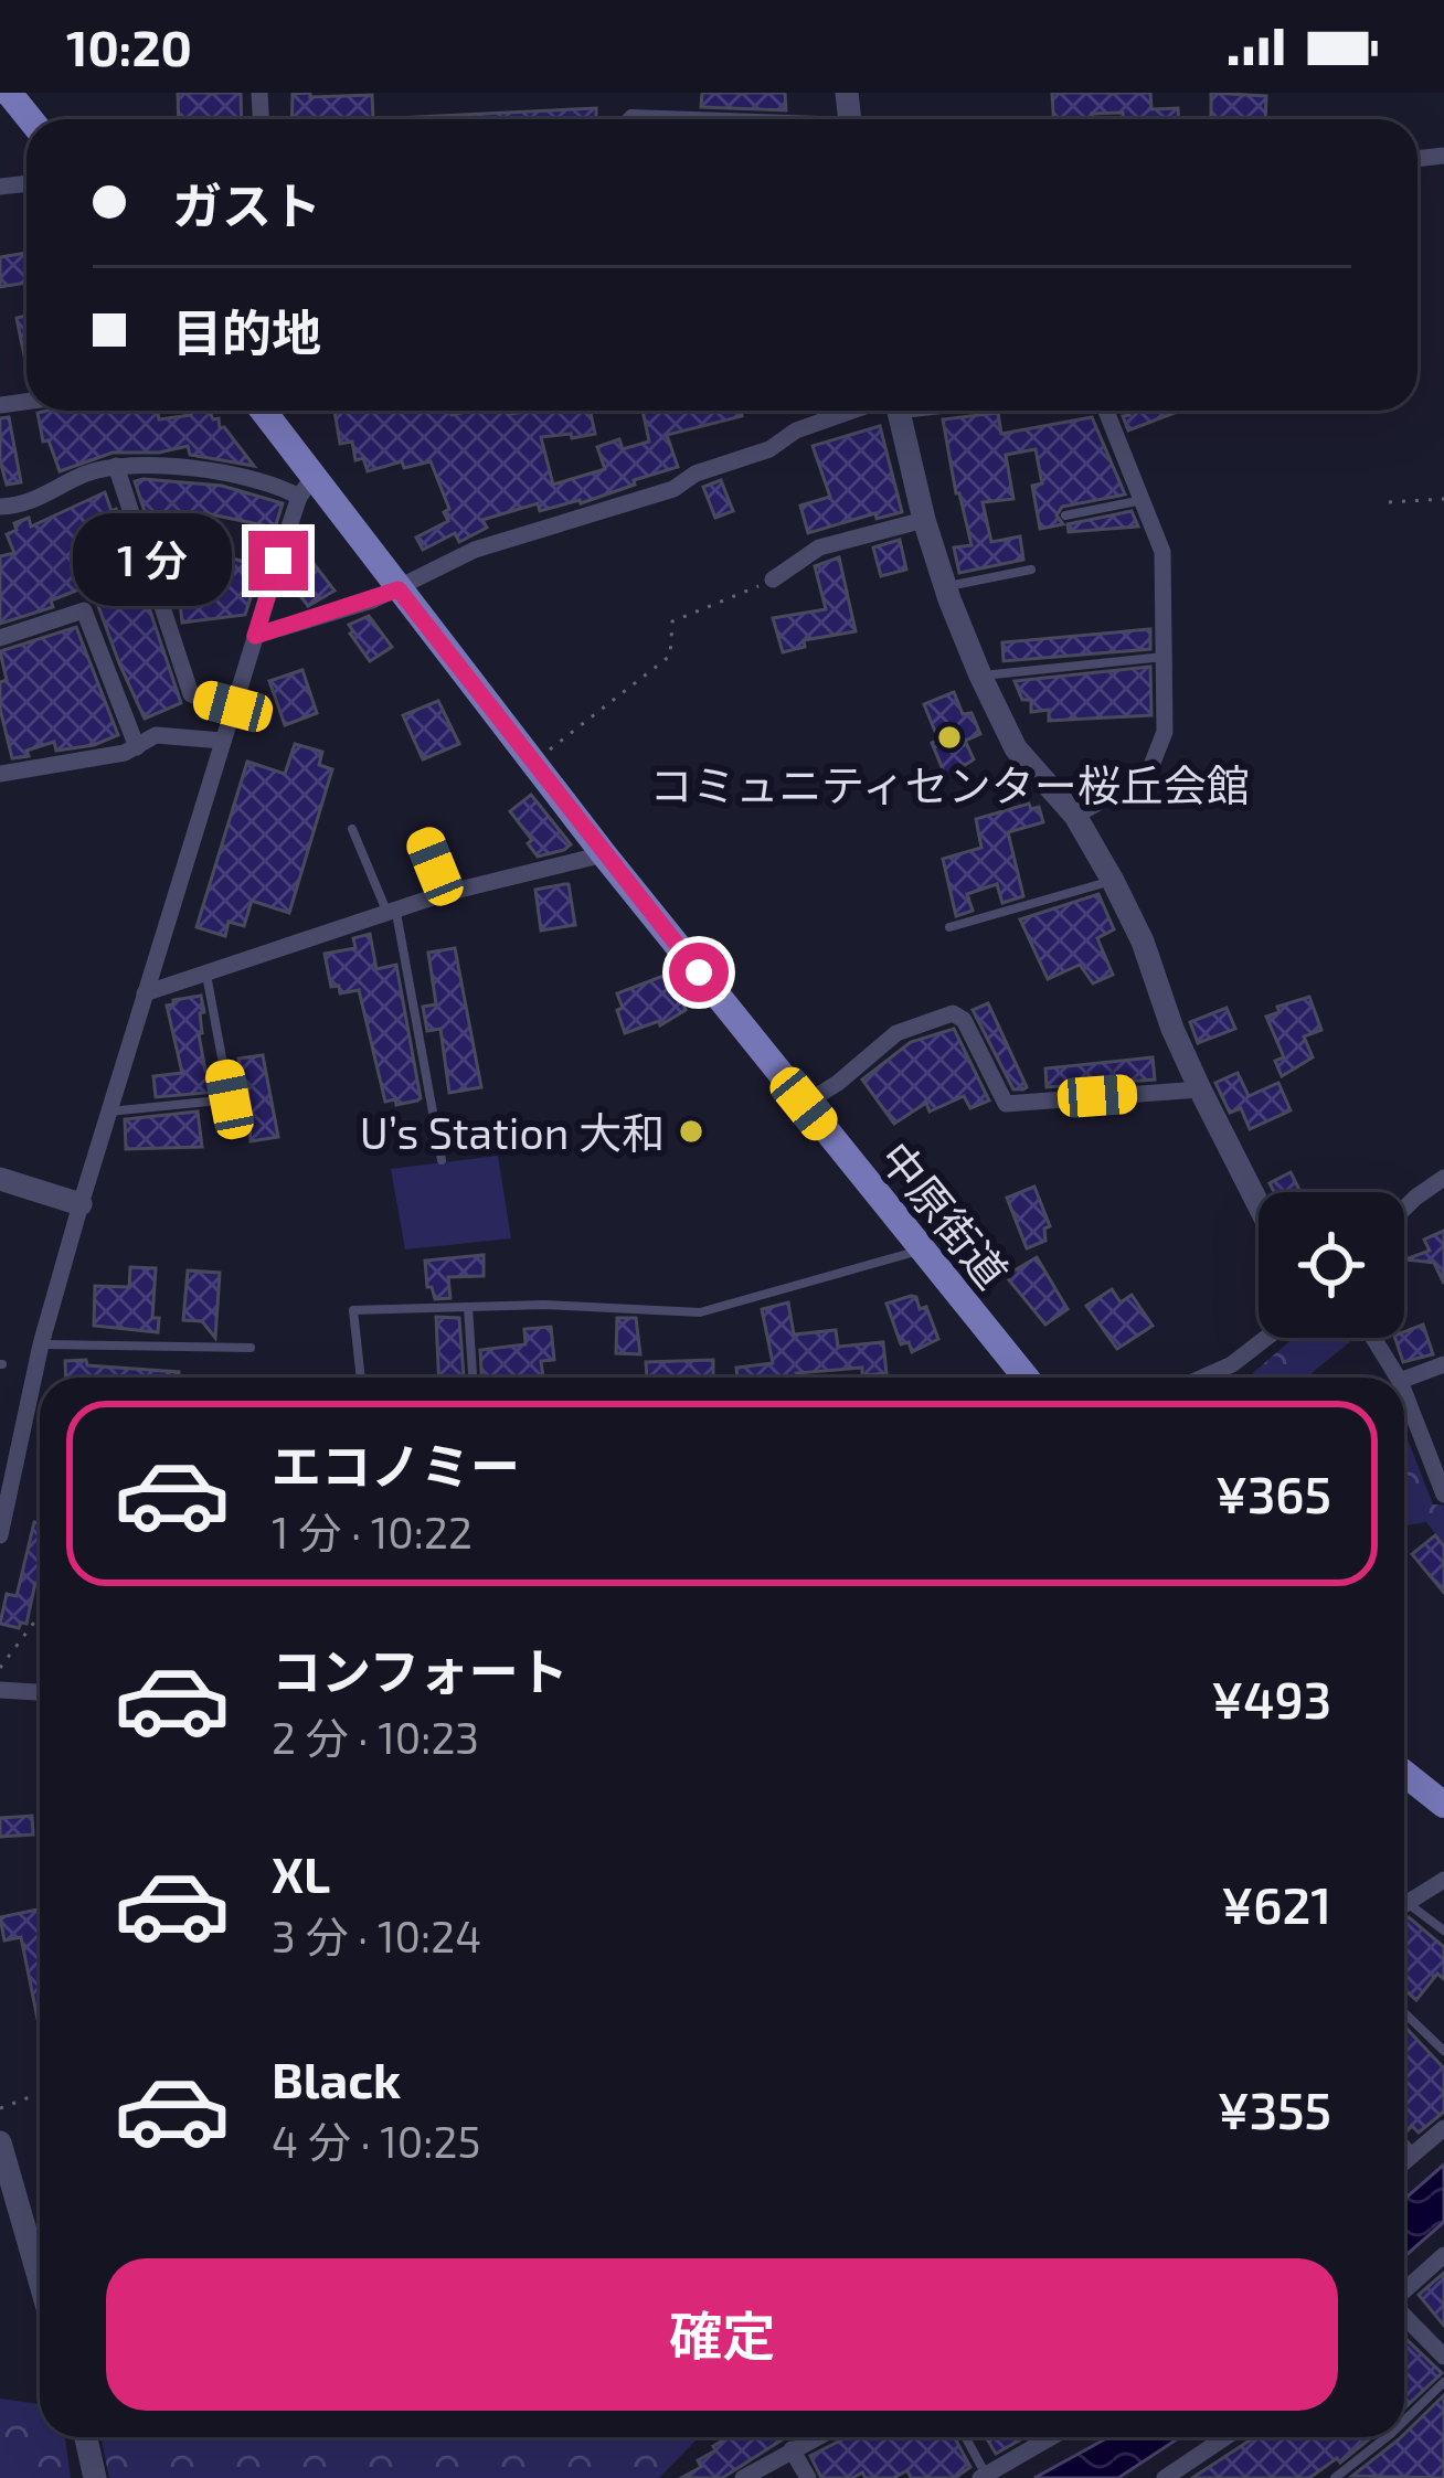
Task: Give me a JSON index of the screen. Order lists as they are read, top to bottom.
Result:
{
  "streets": {
    "main road": ["中原街道"]
  },
  "places": ["コミュニティセンター桜丘会館", "U’s Station 大和"],
  "page": {
    "status": "10:20",
    "banner": ["ガスト", "目的地"],
    "bubble": "1 分",
    "list": [
      {
        "name": "エコノミー",
        "note": "1 分 · 10:22",
        "value": "¥365"
      },
      {
        "name": "コンフォート",
        "note": "2 分 · 10:23",
        "value": "¥493"
      },
      {
        "name": "XL",
        "note": "3 分 · 10:24",
        "value": "¥621"
      },
      {
        "name": "Black",
        "note": "4 分 · 10:25",
        "value": "¥355"
      }
    ],
    "buttons": "確定"
  }
}
